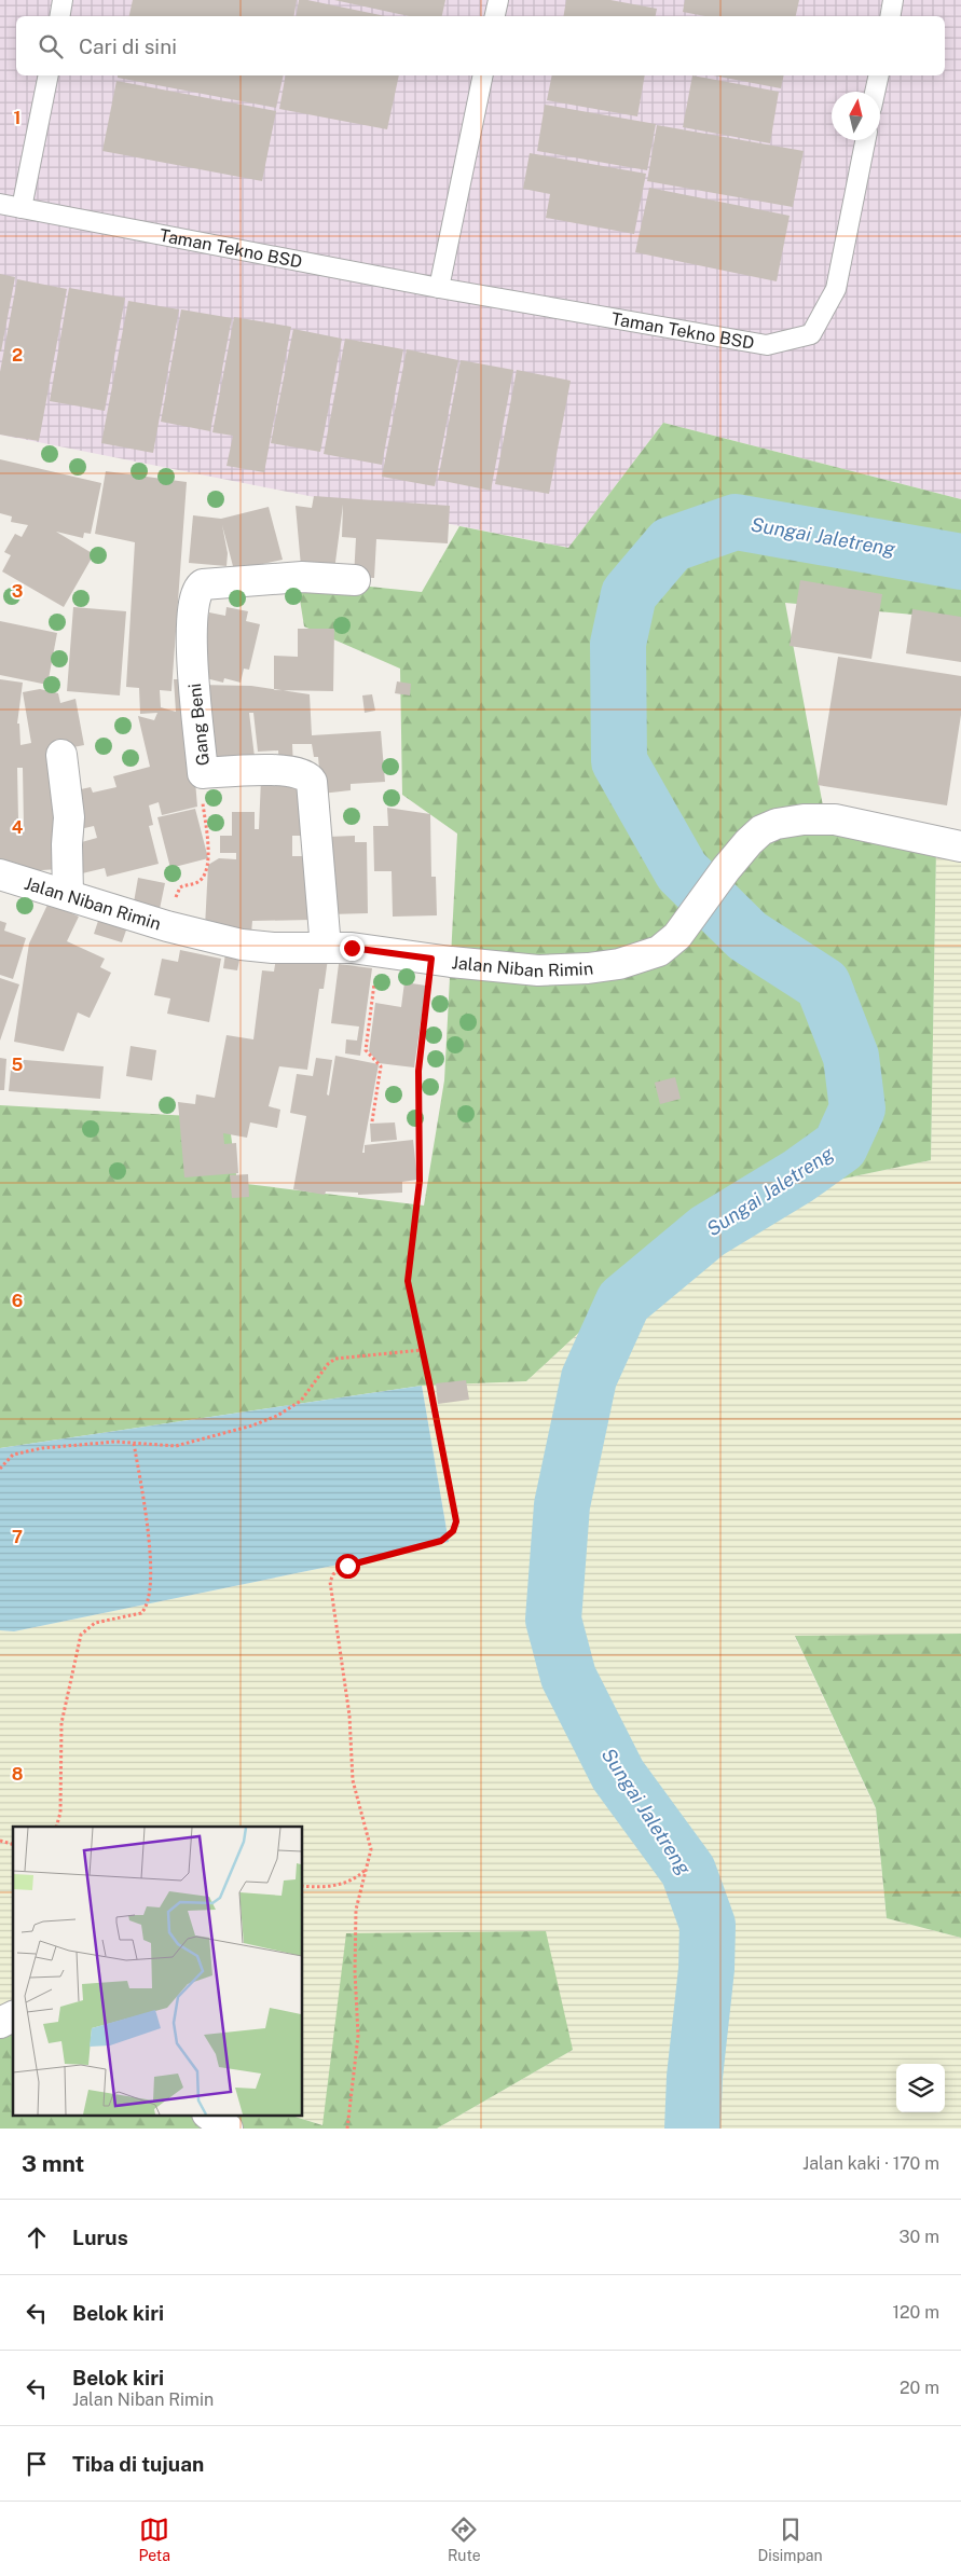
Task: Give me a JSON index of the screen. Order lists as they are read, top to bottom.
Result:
{
  "streets": {
    "street": ["Gang Beni", "Jalan Niban Rimin"],
    "lane": ["Taman Tekno BSD"]
  },
  "crossings": [
    ["Gang Beni", "Jalan Niban Rimin"]
  ],
  "water": ["Sungai Jaletreng"],
  "north": "top",
  "page": {
    "search": "Cari di sini",
    "heading": ["3 mnt", "Jalan kaki · 170 m"],
    "list": [
      ["Lurus", "30 m"],
      ["Belok kiri", "120 m"],
      ["Belok kiri", "Jalan Niban Rimin", "20 m"],
      "Tiba di tujuan"
    ],
    "nav": ["Peta", "Rute", "Disimpan"]
  },
  "grid": {
    "rows": [
      "1",
      "2",
      "3",
      "4",
      "5",
      "6",
      "7",
      "8"
    ]
  }
}
